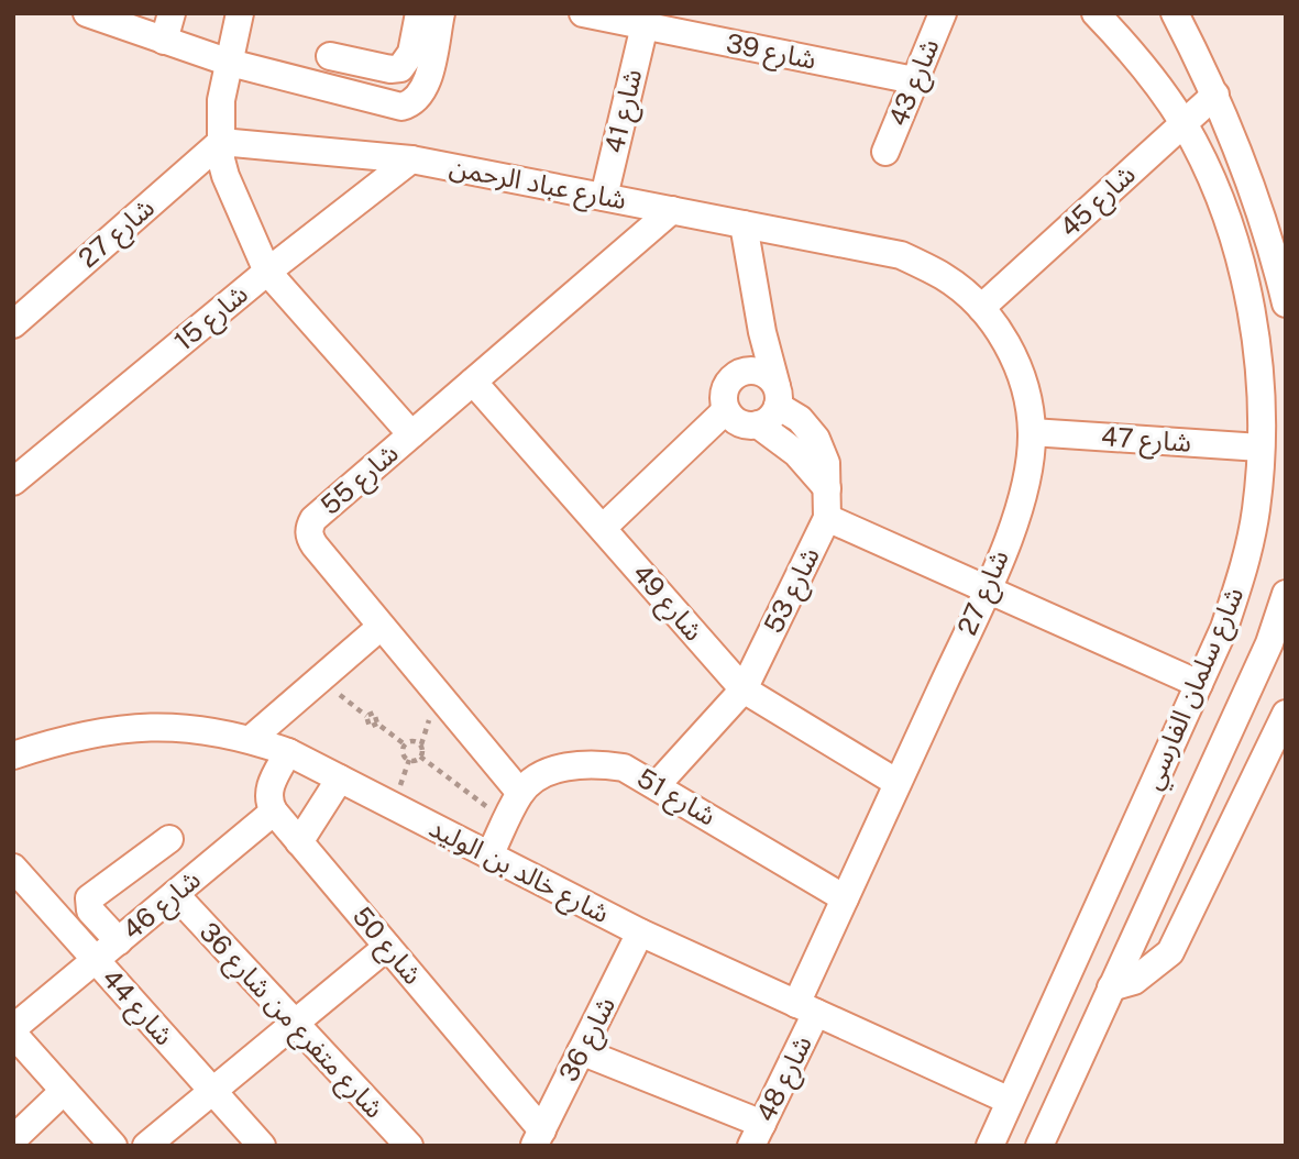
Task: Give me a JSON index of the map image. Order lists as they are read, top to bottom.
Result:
{
  "streets": {
    "street": [
      "شارع 39",
      "شارع 43",
      "شارع 41",
      "شارع عباد الرحمن",
      "شارع 45",
      "شارع 27",
      "شارع 15",
      "شارع 47",
      "شارع 55",
      "شارع 53",
      "شارع 49",
      "شارع سلمان الفارسي",
      "شارع 51",
      "شارع خالد بن الوليد",
      "شارع 46",
      "شارع 50",
      "شارع 44",
      "شارع متفرع من شارع 36",
      "شارع 36",
      "شارع 48"
    ]
  },
  "crossings": [
    ["شارع 39", "شارع 43"],
    ["شارع 39", "شارع 41"],
    ["شارع 41", "شارع عباد الرحمن"],
    ["شارع عباد الرحمن", "شارع 27"],
    ["شارع عباد الرحمن", "شارع 15"],
    ["شارع عباد الرحمن", "شارع 55"],
    ["شارع 45", "شارع 27"],
    ["شارع 45", "شارع سلمان الفارسي"],
    ["شارع 27", "شارع 47"],
    ["شارع 27", "شارع 49"],
    ["شارع 27", "شارع 51"],
    ["شارع 27", "شارع خالد بن الوليد"],
    ["شارع 27", "شارع 48"],
    ["شارع 47", "شارع سلمان الفارسي"],
    ["شارع 55", "شارع 49"],
    ["شارع 55", "شارع 51"],
    ["شارع 53", "شارع 49"],
    ["شارع 53", "شارع 51"],
    ["شارع سلمان الفارسي", "شارع خالد بن الوليد"],
    ["شارع 51", "شارع خالد بن الوليد"],
    ["شارع خالد بن الوليد", "شارع 36"],
    ["شارع خالد بن الوليد", "شارع 48"],
    ["شارع 46", "شارع 50"],
    ["شارع 46", "شارع 44"],
    ["شارع 46", "شارع متفرع من شارع 36"],
    ["شارع 50", "شارع 36"]
  ]
}
